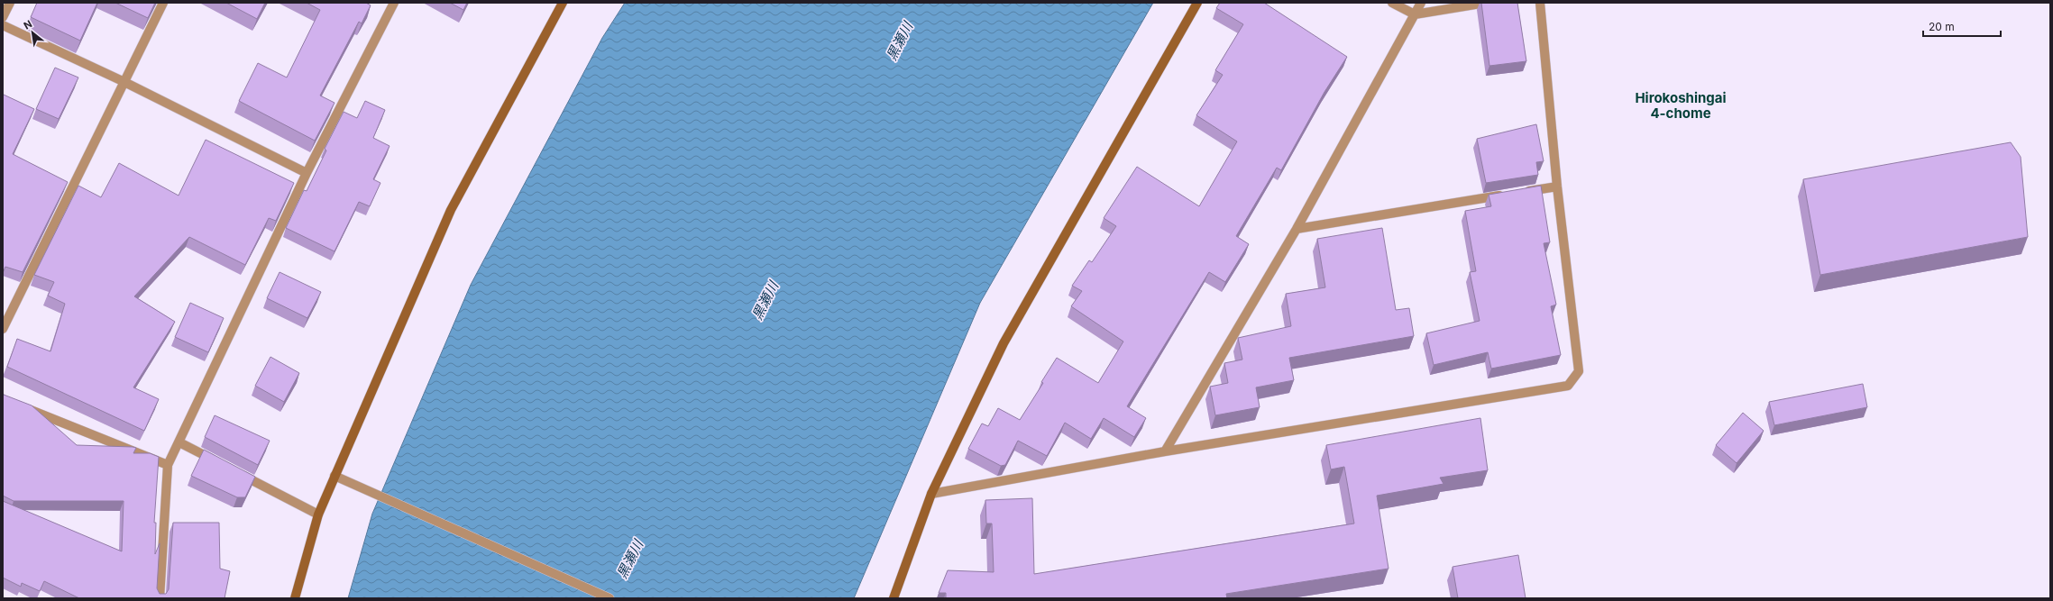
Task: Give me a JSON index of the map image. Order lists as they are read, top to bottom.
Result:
{
  "districts": ["Hirokoshingai 4-chome"],
  "water": ["黒瀬川"],
  "scale_bar": "20 m",
  "north": "top left"
}
